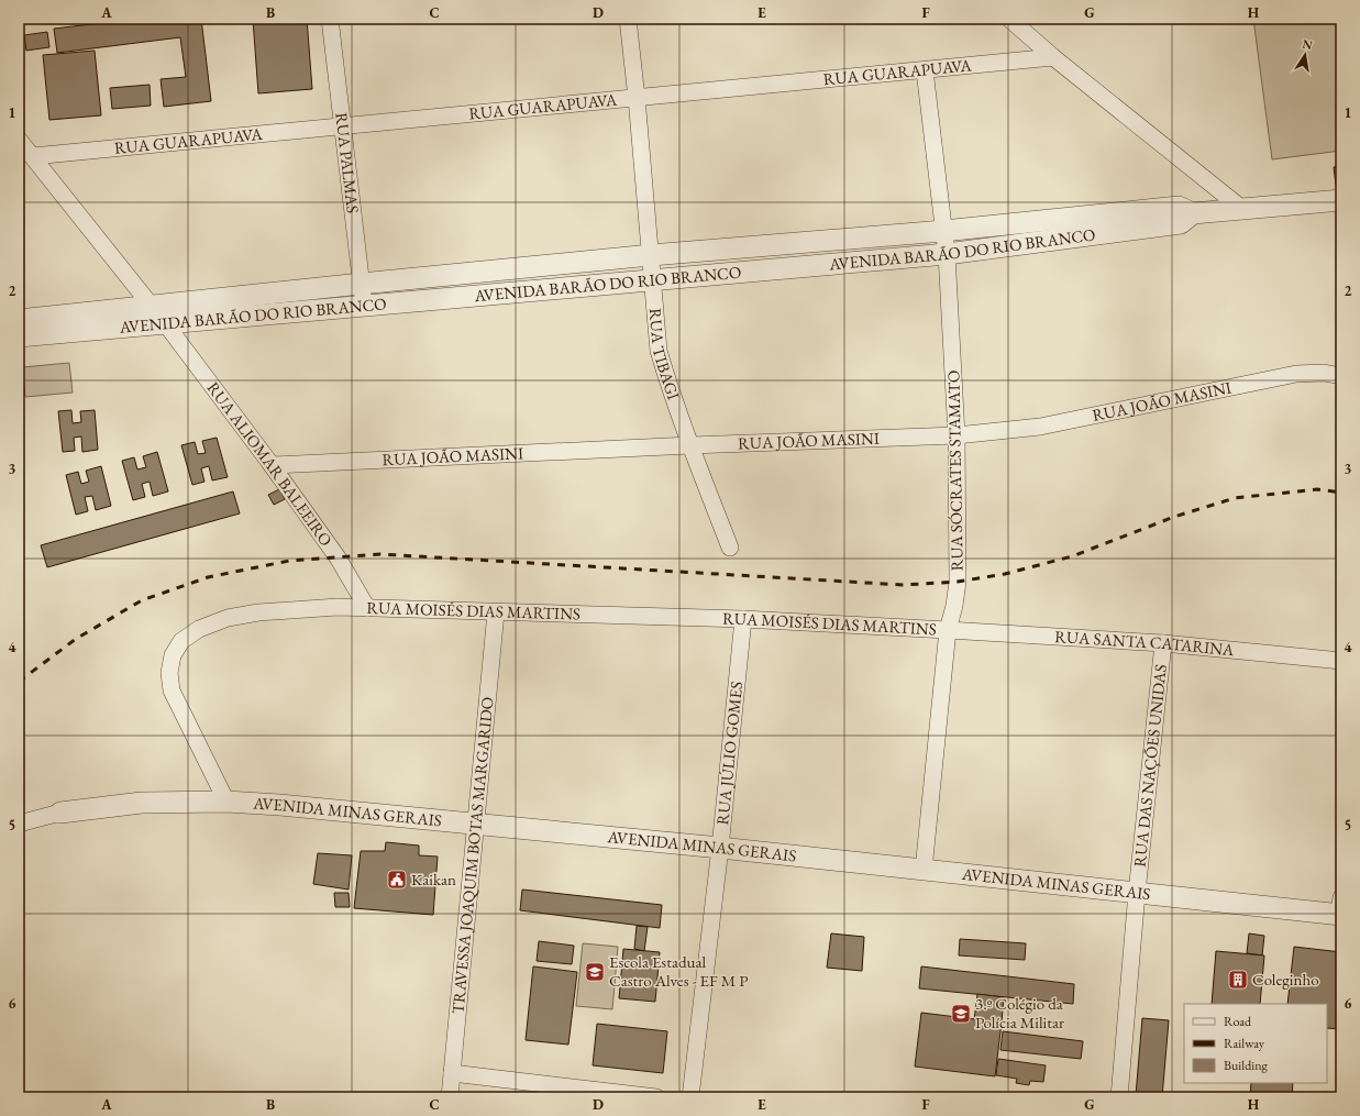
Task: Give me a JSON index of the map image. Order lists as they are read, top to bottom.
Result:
{
  "streets": {
    "street": [
      "RUA GUARAPUAVA",
      "RUA PALMAS",
      "AVENIDA BARÃO DO RIO BRANCO",
      "RUA TIBAGI",
      "RUA JOÃO MASINI",
      "RUA ALIOMAR BALEEIRO",
      "RUA SÓCRATES STAMATO",
      "RUA MOISÉS DIAS MARTINS",
      "RUA SANTA CATARINA",
      "RUA JÚLIO GOMES",
      "RUA DAS NAÇÕES UNIDAS",
      "AVENIDA MINAS GERAIS",
      "TRAVESSA JOAQUIM BOTAS MARGARIDO"
    ]
  },
  "crossings": [
    ["RUA GUARAPUAVA", "RUA PALMAS"],
    ["RUA GUARAPUAVA", "RUA TIBAGI"],
    ["RUA GUARAPUAVA", "RUA ALIOMAR BALEEIRO"],
    ["RUA GUARAPUAVA", "RUA SÓCRATES STAMATO"],
    ["RUA PALMAS", "AVENIDA BARÃO DO RIO BRANCO"],
    ["AVENIDA BARÃO DO RIO BRANCO", "RUA TIBAGI"],
    ["AVENIDA BARÃO DO RIO BRANCO", "RUA ALIOMAR BALEEIRO"],
    ["AVENIDA BARÃO DO RIO BRANCO", "RUA SÓCRATES STAMATO"],
    ["RUA TIBAGI", "RUA JOÃO MASINI"],
    ["RUA JOÃO MASINI", "RUA ALIOMAR BALEEIRO"],
    ["RUA JOÃO MASINI", "RUA SÓCRATES STAMATO"],
    ["RUA ALIOMAR BALEEIRO", "RUA MOISÉS DIAS MARTINS"],
    ["RUA SÓCRATES STAMATO", "RUA MOISÉS DIAS MARTINS"],
    ["RUA SÓCRATES STAMATO", "RUA SANTA CATARINA"],
    ["RUA SÓCRATES STAMATO", "AVENIDA MINAS GERAIS"],
    ["RUA MOISÉS DIAS MARTINS", "RUA SANTA CATARINA"],
    ["RUA MOISÉS DIAS MARTINS", "RUA JÚLIO GOMES"],
    ["RUA MOISÉS DIAS MARTINS", "AVENIDA MINAS GERAIS"],
    ["RUA MOISÉS DIAS MARTINS", "TRAVESSA JOAQUIM BOTAS MARGARIDO"],
    ["RUA SANTA CATARINA", "RUA DAS NAÇÕES UNIDAS"],
    ["RUA JÚLIO GOMES", "AVENIDA MINAS GERAIS"],
    ["RUA DAS NAÇÕES UNIDAS", "AVENIDA MINAS GERAIS"],
    ["AVENIDA MINAS GERAIS", "TRAVESSA JOAQUIM BOTAS MARGARIDO"]
  ],
  "places": {
    "public building": ["Kaikan"],
    "school or university": ["Escola Estadual Castro Alves - EF M P", "3.º Colégio da Polícia Militar"],
    "building": ["Coleginho"]
  },
  "legend": ["Road", "Railway", "Building"],
  "north": "top",
  "grid": {
    "columns": [
      "A",
      "B",
      "C",
      "D",
      "E",
      "F",
      "G",
      "H"
    ],
    "rows": [
      "1",
      "2",
      "3",
      "4",
      "5",
      "6"
    ]
  }
}
